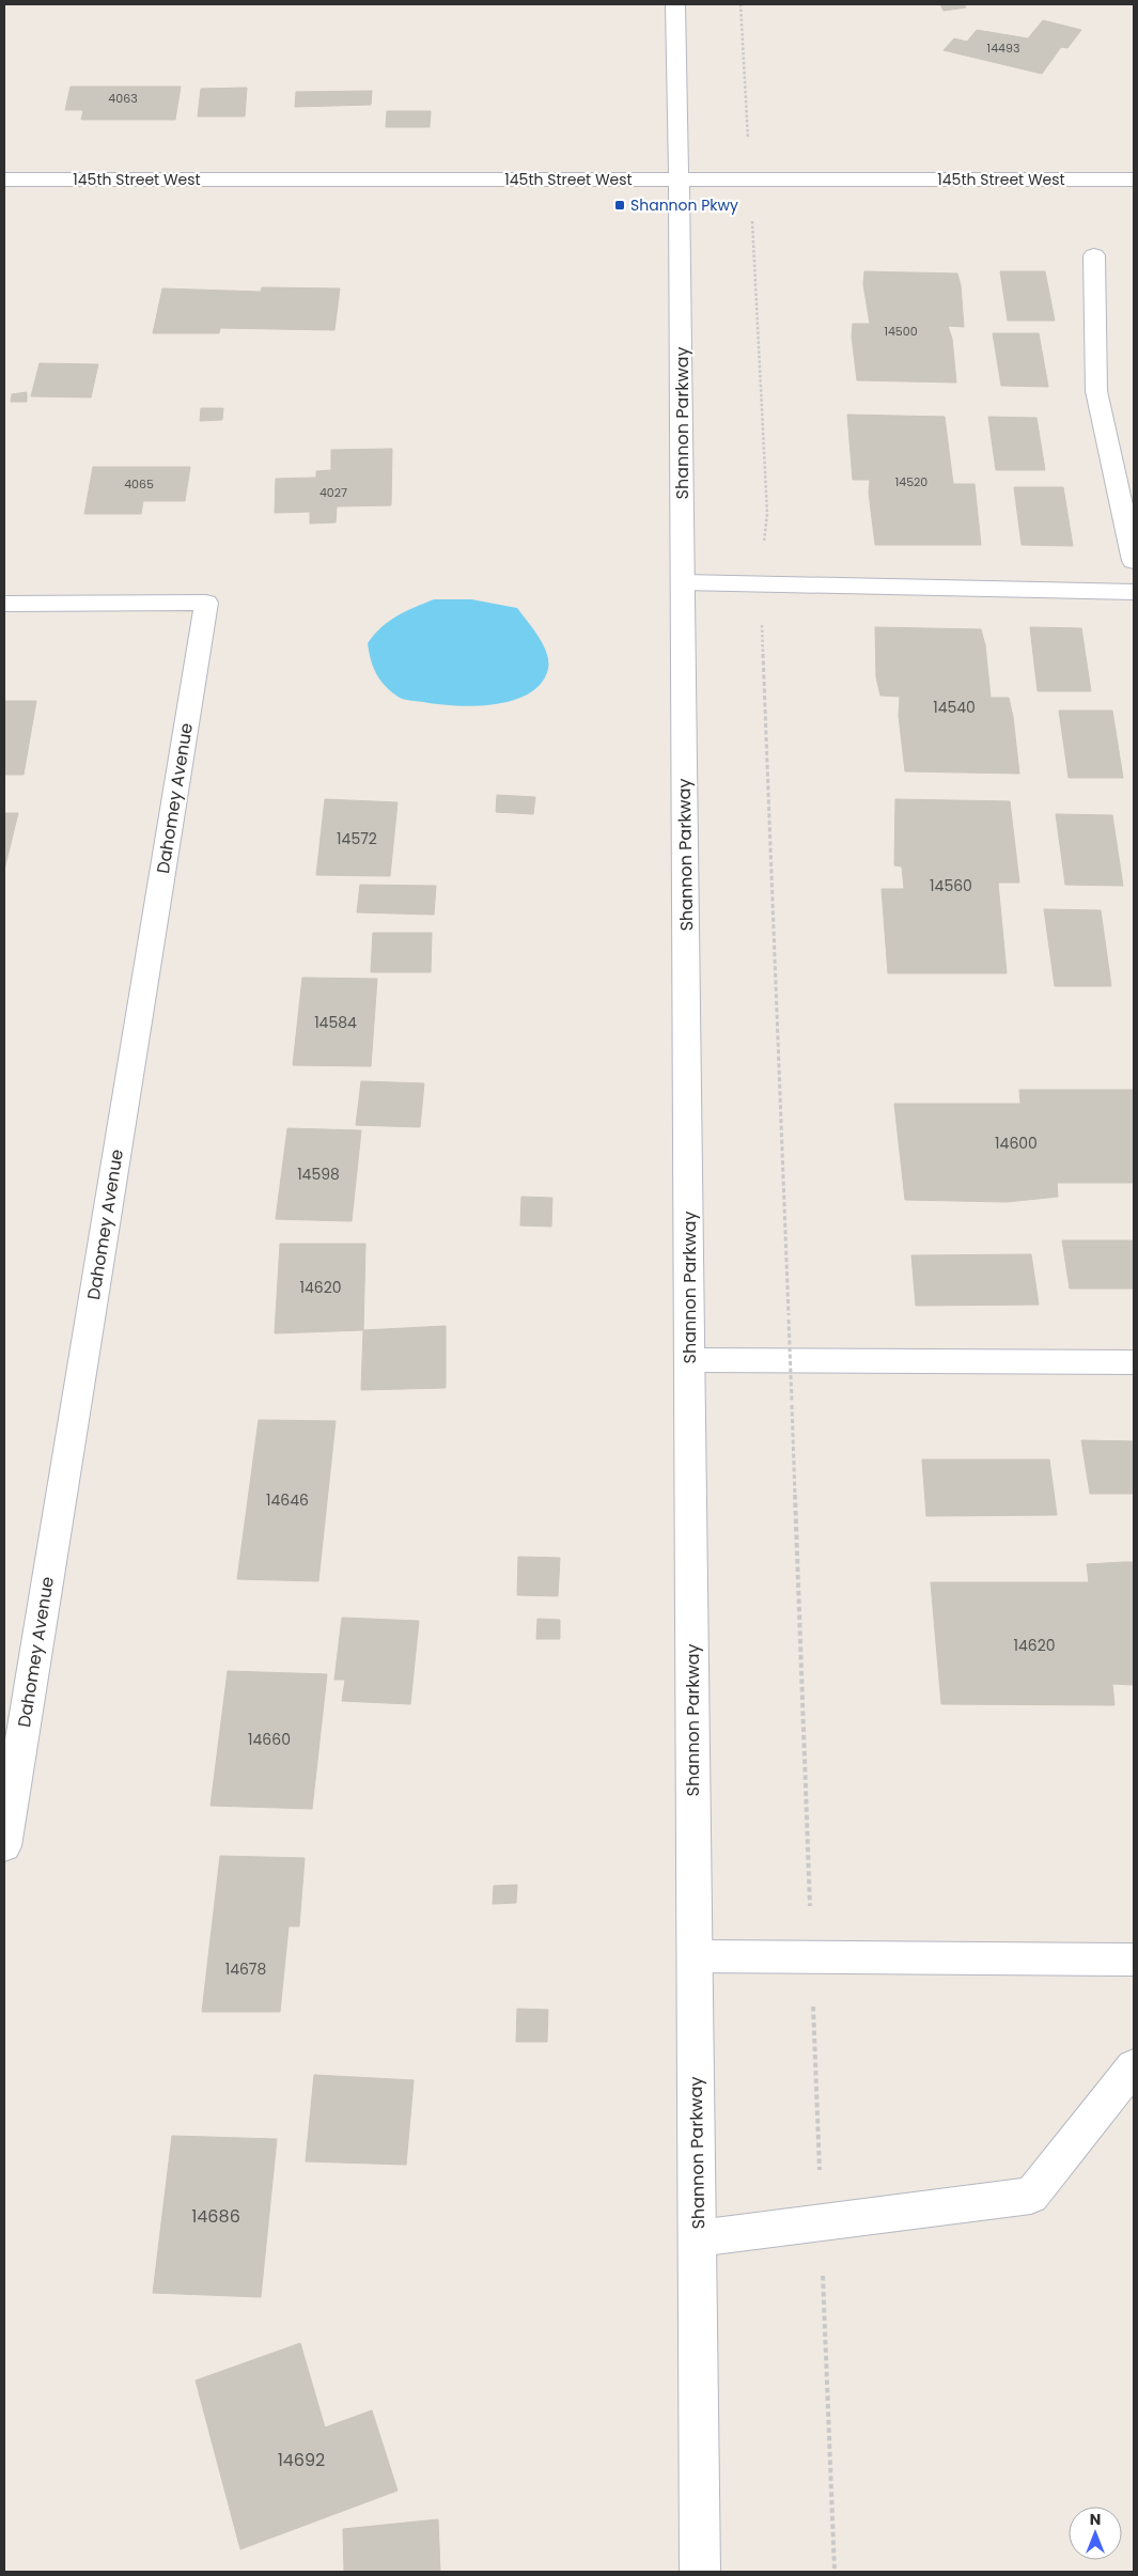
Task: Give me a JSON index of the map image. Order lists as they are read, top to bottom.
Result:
{
  "streets": {
    "street": ["145th Street West", "Shannon Parkway", "Dahomey Avenue"]
  },
  "crossings": [
    ["145th Street West", "Shannon Parkway"]
  ],
  "places": {
    "transit": ["Shannon Pkwy"]
  },
  "house_numbers": [
    "14493",
    "4063",
    "14500",
    "14520",
    "4065",
    "4027",
    "14540",
    "14572",
    "14560",
    "14584",
    "14600",
    "14598",
    "14620",
    "14646",
    "14620",
    "14660",
    "14678",
    "14686",
    "14692"
  ],
  "north": "top"
}
